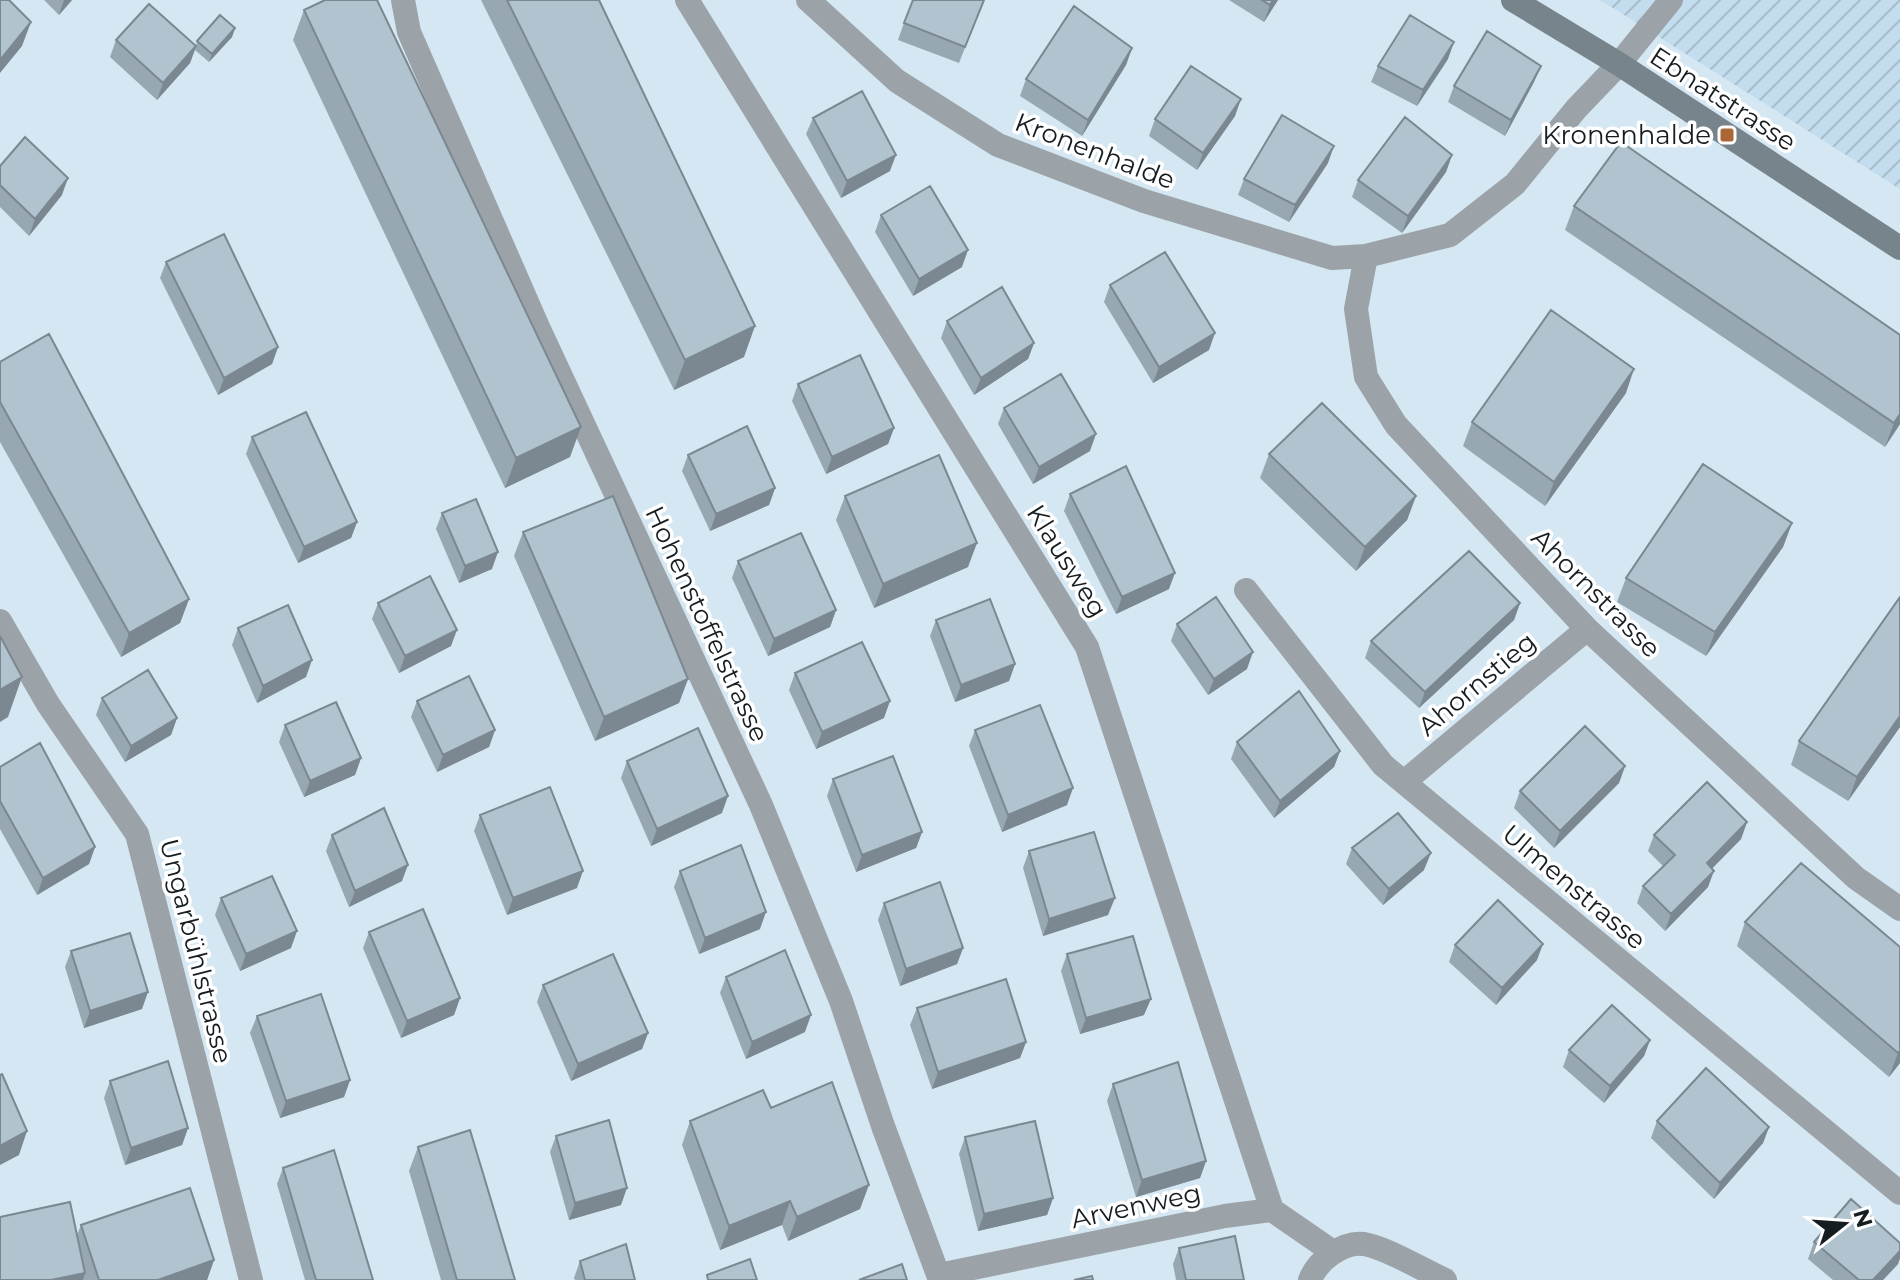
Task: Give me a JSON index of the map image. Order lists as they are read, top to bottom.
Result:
{
  "streets": {
    "street": [
      "Ebnatstrasse",
      "Kronenhalde",
      "Klausweg",
      "Ahornstrasse",
      "Hohenstoffelstrasse",
      "Ahornstieg",
      "Ulmenstrasse",
      "Ungarbühlstrasse",
      "Arvenweg"
    ]
  },
  "crossings": [
    ["Ebnatstrasse", "Kronenhalde"],
    ["Kronenhalde", "Ahornstrasse"],
    ["Klausweg", "Arvenweg"],
    ["Ahornstrasse", "Ahornstieg"],
    ["Hohenstoffelstrasse", "Arvenweg"],
    ["Ahornstieg", "Ulmenstrasse"]
  ],
  "places": {
    "transit": ["Kronenhalde"]
  },
  "north": "right"
}
